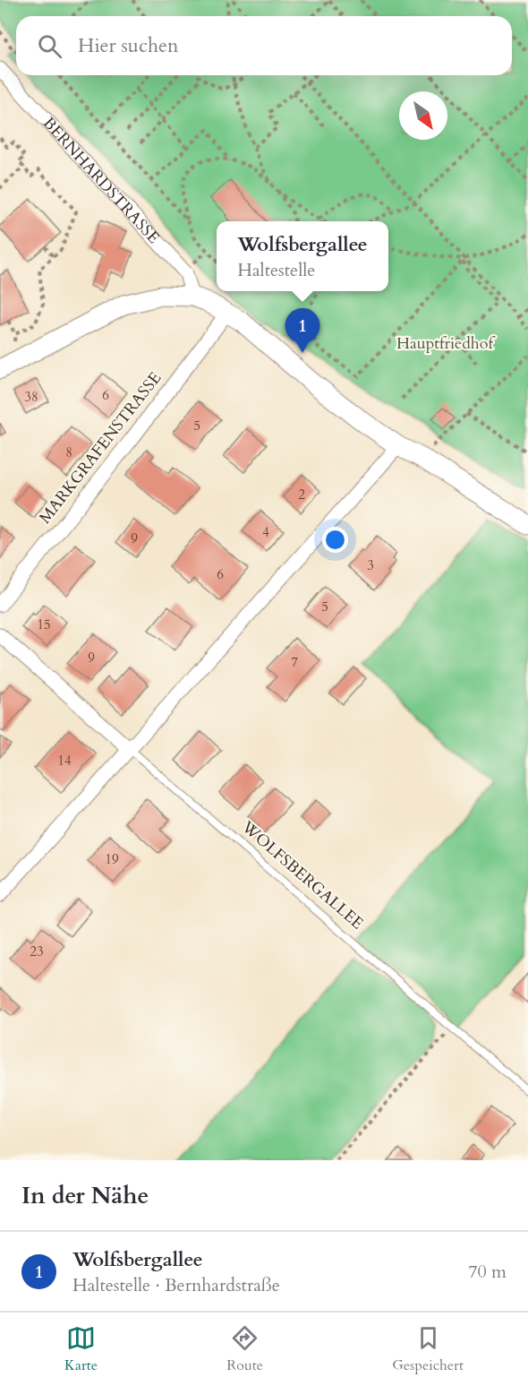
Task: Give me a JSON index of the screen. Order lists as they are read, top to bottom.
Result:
{
  "streets": {
    "street": ["BERNHARDSTRASSE", "MARKGRAFENSTRASSE"],
    "lane": ["WOLFSBERGALLEE"]
  },
  "parks": ["Hauptfriedhof"],
  "house_numbers": [
    "6",
    "38",
    "5",
    "8",
    "2",
    "4",
    "9",
    "3",
    "6",
    "5",
    "15",
    "9",
    "7",
    "14",
    "19",
    "23"
  ],
  "north": "bottom right",
  "page": {
    "search": "Hier suchen",
    "popup": ["Wolfsbergallee", "Haltestelle"],
    "pins": "1",
    "heading": "In der Nähe",
    "list": [
      {
        "mark": "1",
        "name": "Wolfsbergallee",
        "note": "Haltestelle · Bernhardstraße",
        "value": "70 m"
      }
    ],
    "nav": ["Karte", "Route", "Gespeichert"]
  }
}
